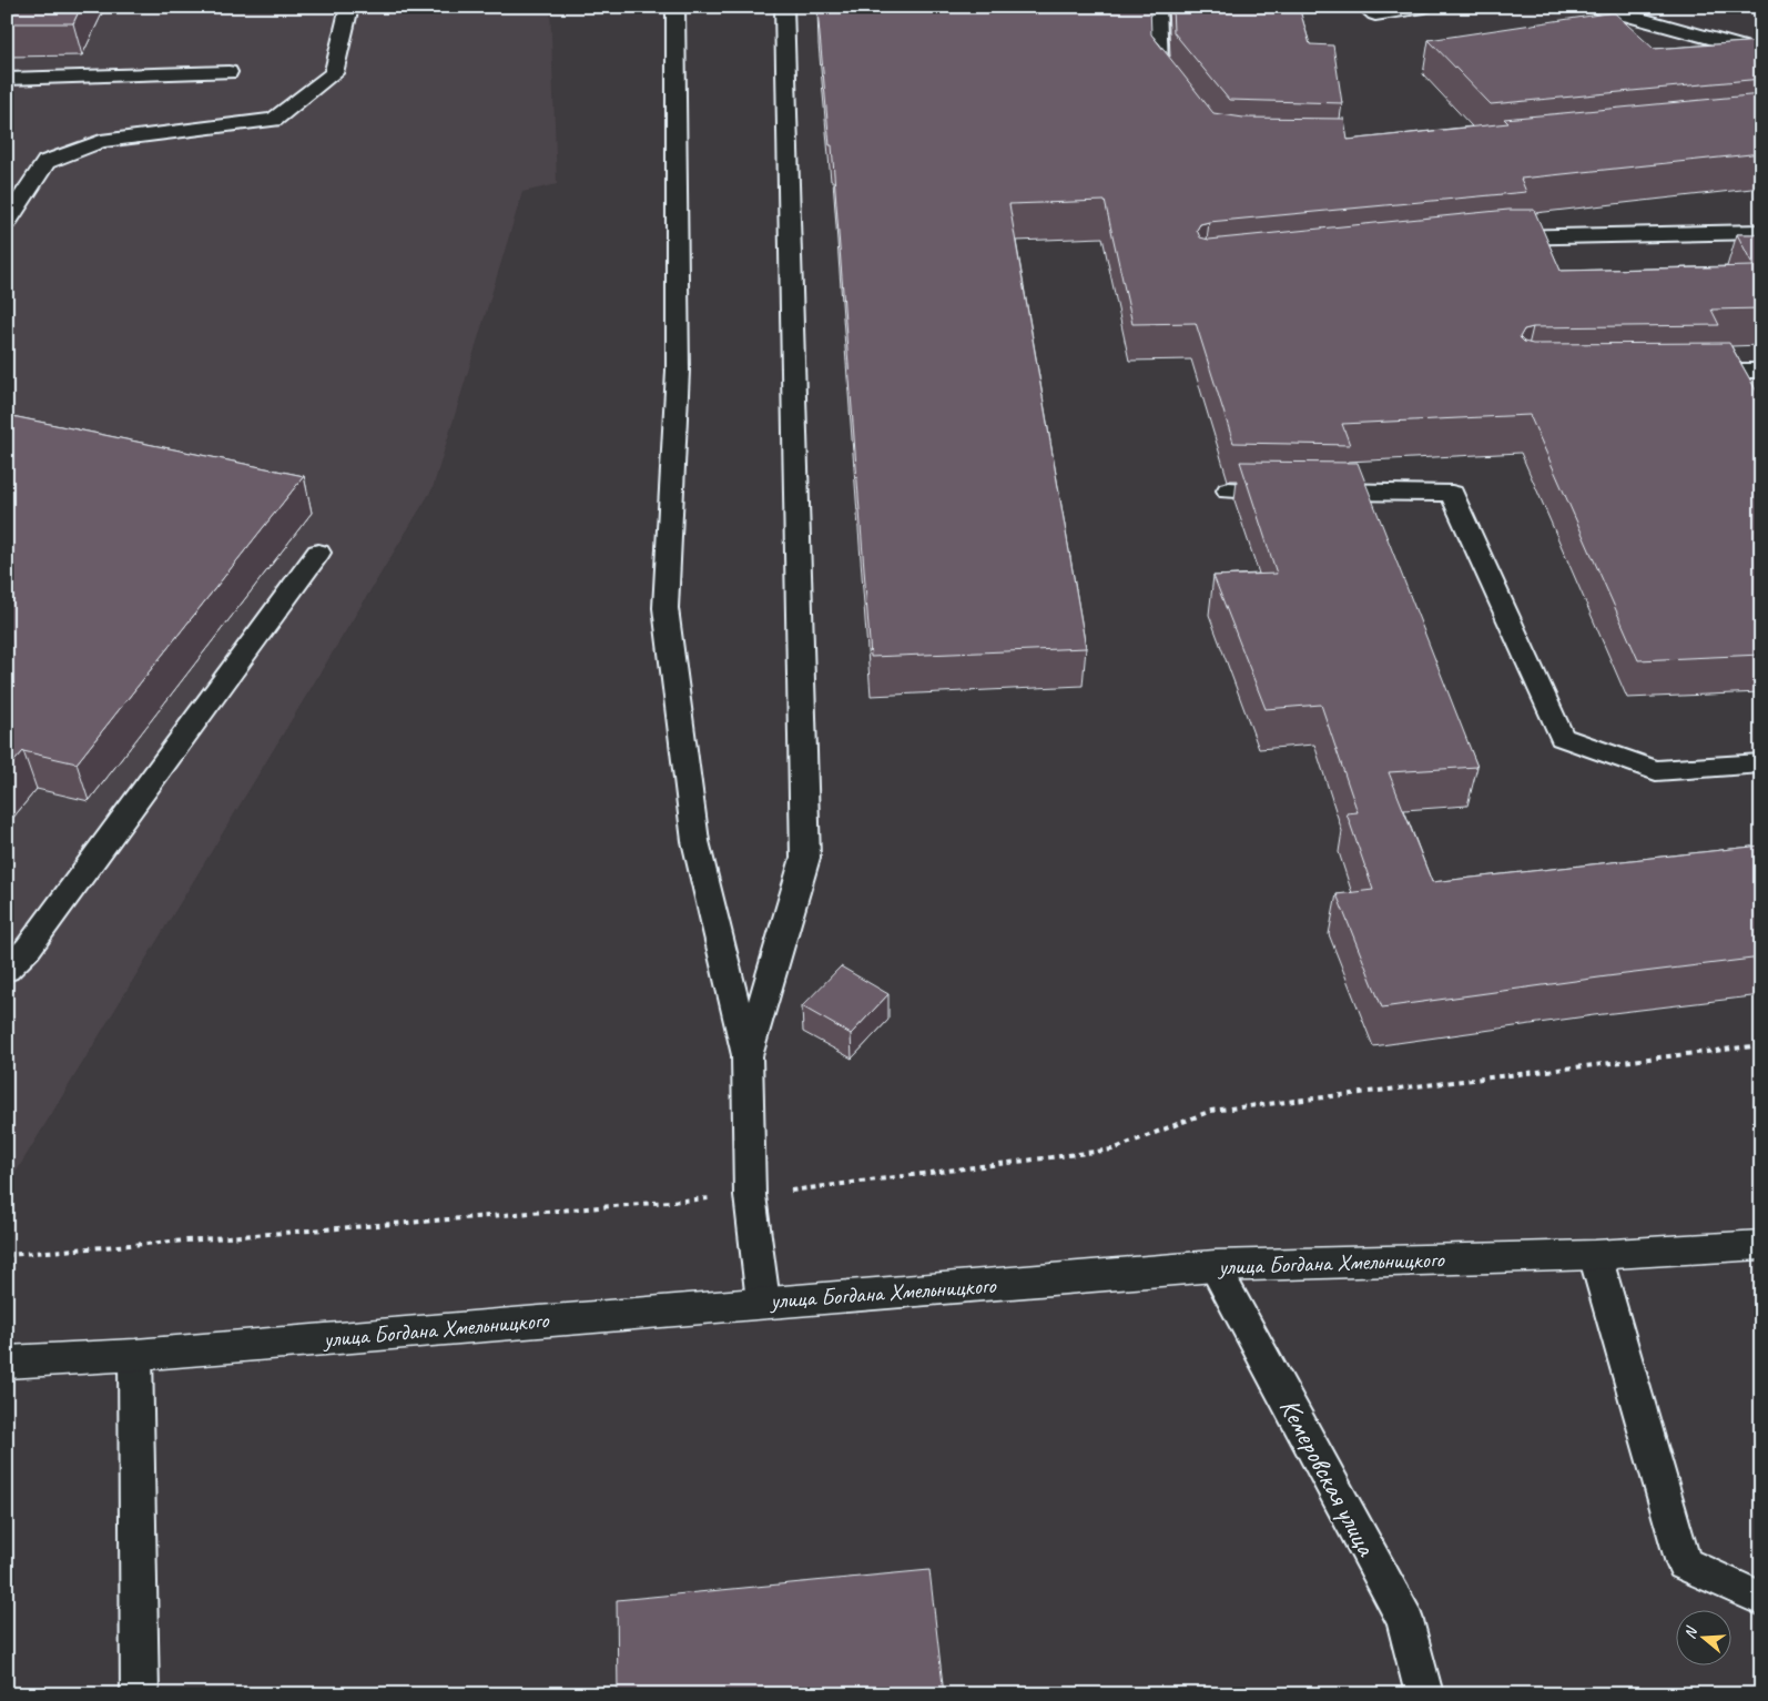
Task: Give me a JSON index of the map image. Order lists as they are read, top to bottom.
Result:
{
  "streets": {
    "street": ["улица Богдана Хмельницкого"],
    "lane": ["Кемеровская улица"]
  },
  "crossings": [
    ["улица Богдана Хмельницкого", "Кемеровская улица"]
  ],
  "north": "left"
}
